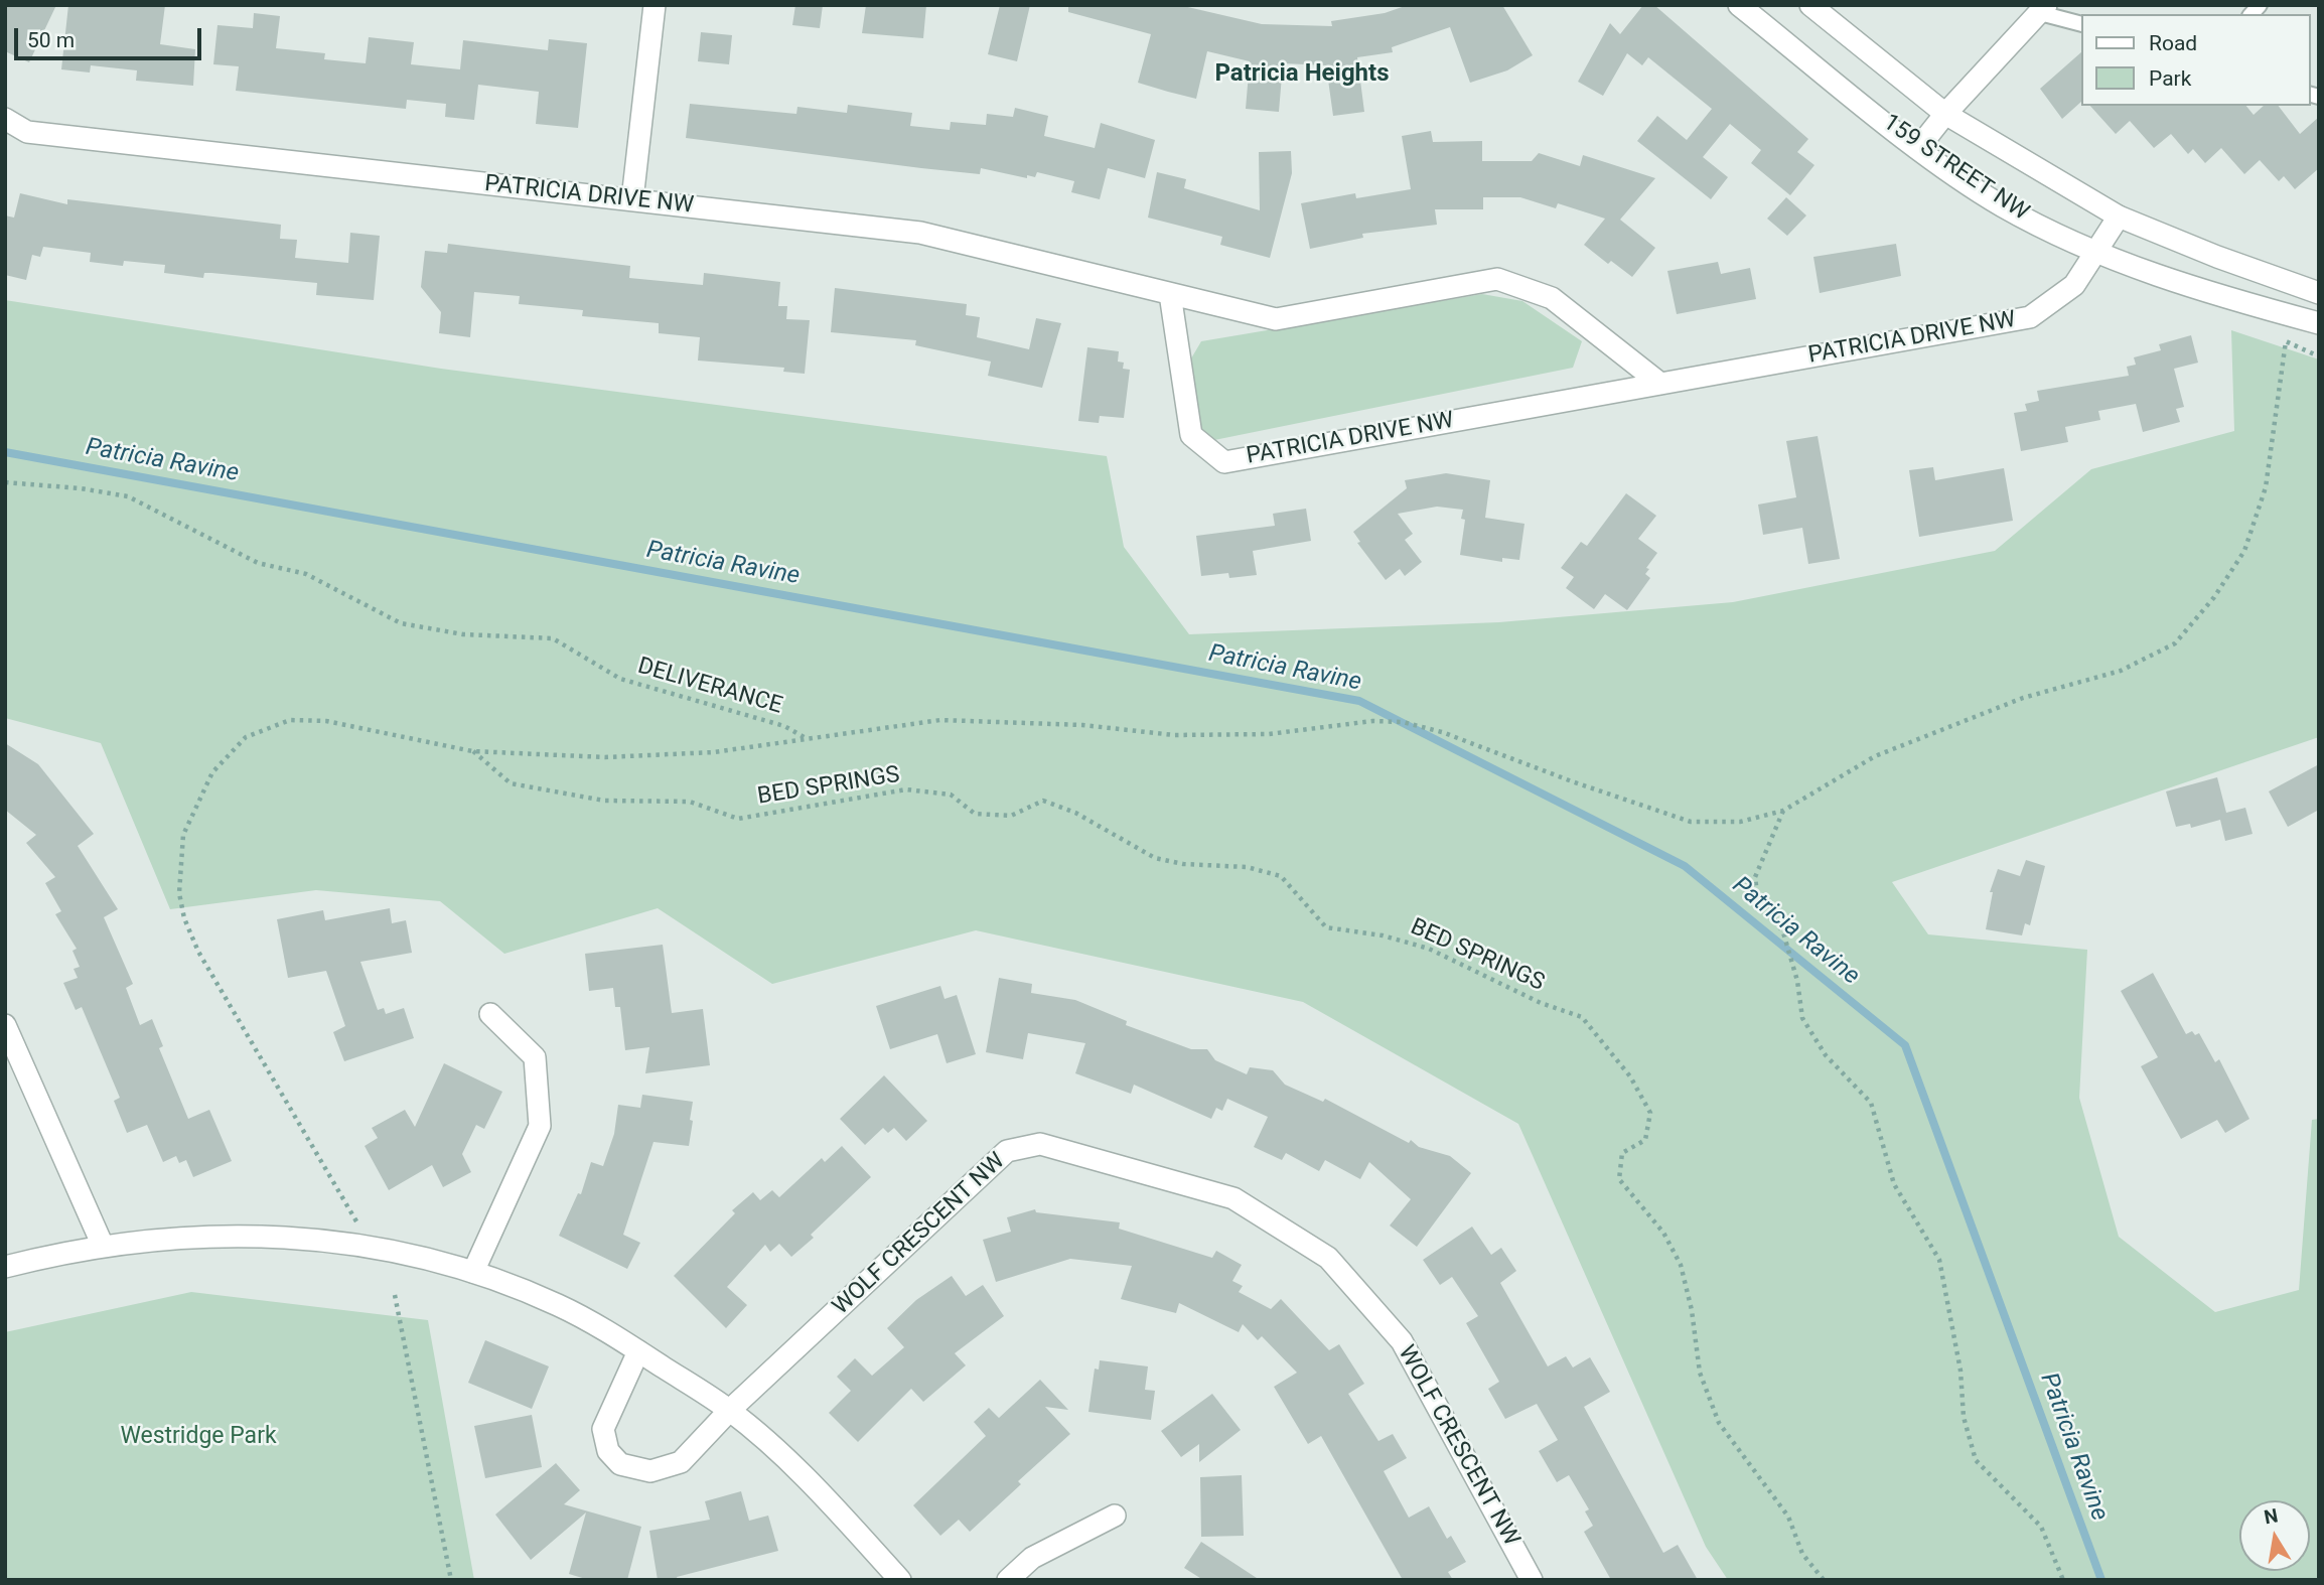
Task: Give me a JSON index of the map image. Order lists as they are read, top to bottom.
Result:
{
  "streets": {
    "street": ["159 STREET NW", "PATRICIA DRIVE NW", "WOLF CRESCENT NW"],
    "path": ["DELIVERANCE", "BED SPRINGS"]
  },
  "crossings": [
    ["159 STREET NW", "PATRICIA DRIVE NW"]
  ],
  "districts": ["Patricia Heights"],
  "water": ["Patricia Ravine"],
  "parks": ["Westridge Park"],
  "legend": ["Road", "Park"],
  "scale_bar": "50 m",
  "north": "top"
}
